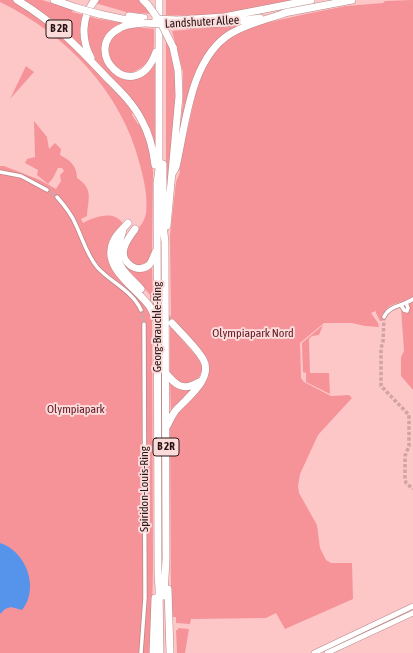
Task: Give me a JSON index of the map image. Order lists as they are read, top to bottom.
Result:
{
  "streets": {
    "highway": ["Landshuter Allee", "B 2R", "Georg-Brauchle-Ring"],
    "street": ["Spiridon-Louis-Ring"]
  },
  "crossings": [
    ["B 2R", "Georg-Brauchle-Ring"]
  ],
  "parks": ["Olympiapark Nord", "Olympiapark"]
}
